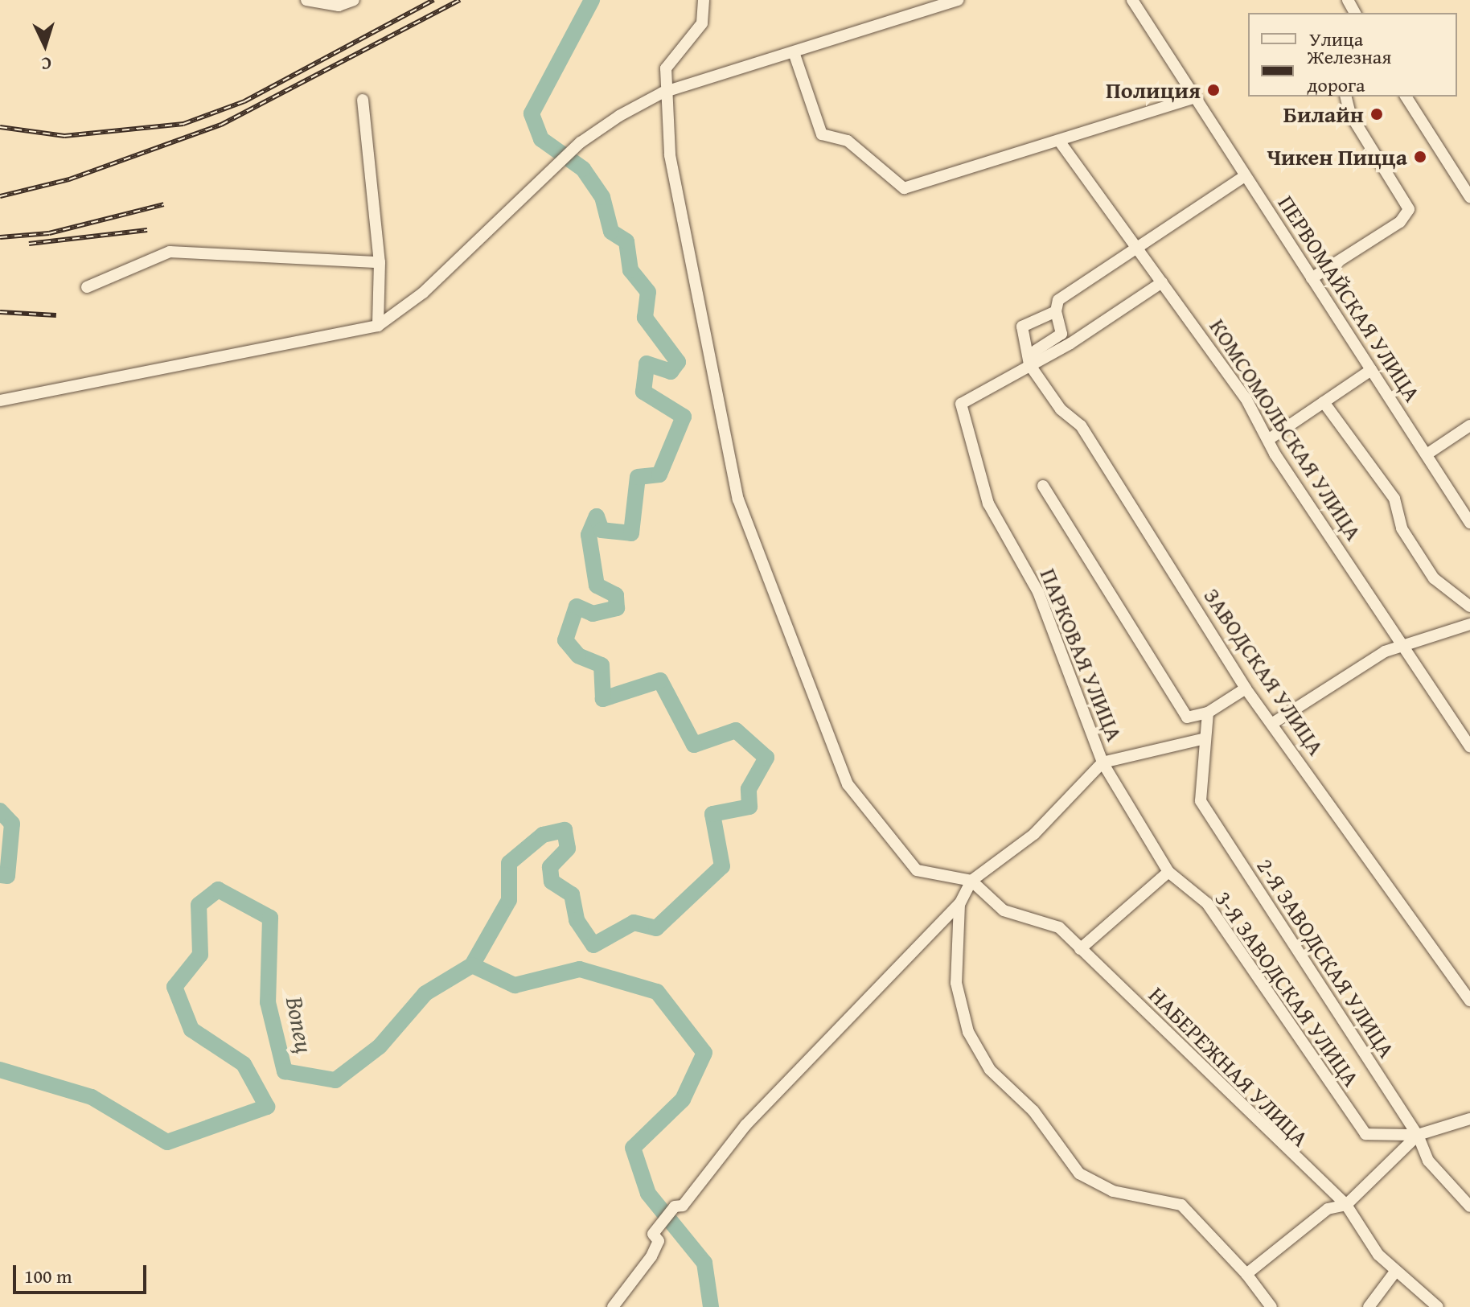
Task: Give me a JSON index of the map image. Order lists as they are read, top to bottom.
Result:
{
  "streets": {
    "street": [
      "ПЕРВОМАЙСКАЯ УЛИЦА",
      "КОМСОМОЛЬСКАЯ УЛИЦА",
      "ПАРКОВАЯ УЛИЦА",
      "ЗАВОДСКАЯ УЛИЦА",
      "2-Я ЗАВОДСКАЯ УЛИЦА",
      "3-Я ЗАВОДСКАЯ УЛИЦА",
      "НАБЕРЕЖНАЯ УЛИЦА"
    ]
  },
  "crossings": [
    ["ПАРКОВАЯ УЛИЦА", "ЗАВОДСКАЯ УЛИЦА"],
    ["ПАРКОВАЯ УЛИЦА", "3-Я ЗАВОДСКАЯ УЛИЦА"],
    ["ПАРКОВАЯ УЛИЦА", "НАБЕРЕЖНАЯ УЛИЦА"],
    ["2-Я ЗАВОДСКАЯ УЛИЦА", "3-Я ЗАВОДСКАЯ УЛИЦА"]
  ],
  "water": ["Вопец"],
  "places": ["Полиция", "Билайн", "Чикен Пицца"],
  "legend": ["Улица", "Железная дорога"],
  "scale_bar": "100 m",
  "north": "bottom"
}
